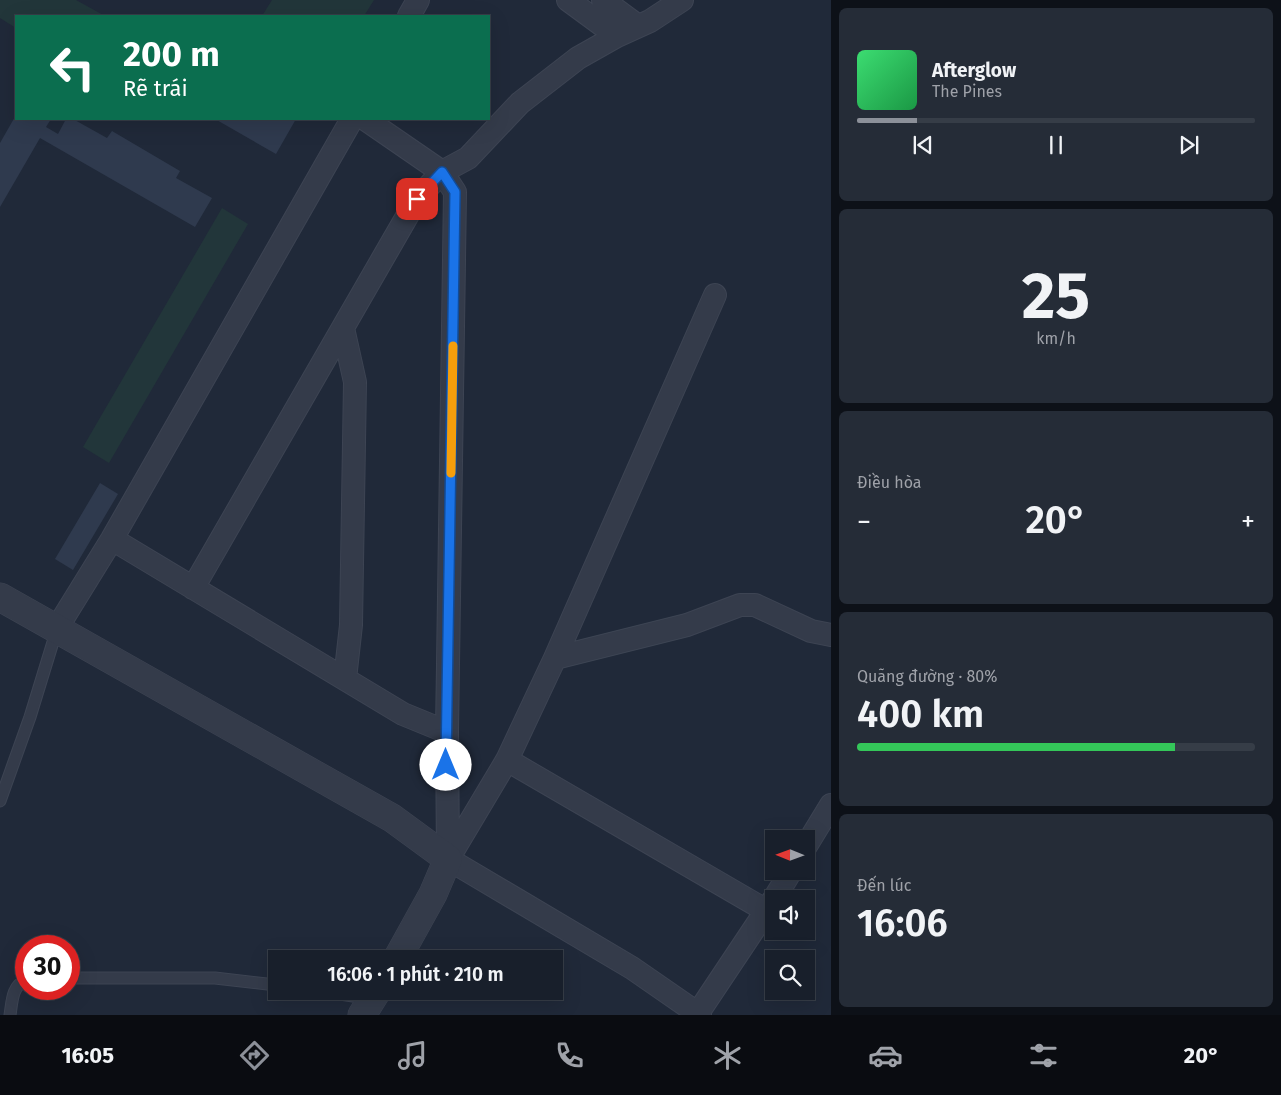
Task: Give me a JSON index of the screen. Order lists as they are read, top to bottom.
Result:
{
  "north": "left",
  "page": {
    "turn": ["200 m", "Rẽ trái"],
    "song": ["Afterglow", "The Pines"],
    "tile": [
      ["25", "km/h"],
      "Điều hòa",
      ["Quãng đường · 80%", "400 km"],
      ["Đến lúc", "16:06"]
    ],
    "heat": ["−", "20°", "+"],
    "limit": "30",
    "trip": "16:06 · 1 phút · 210 m",
    "tabs": ["16:05", "20°"]
  }
}
